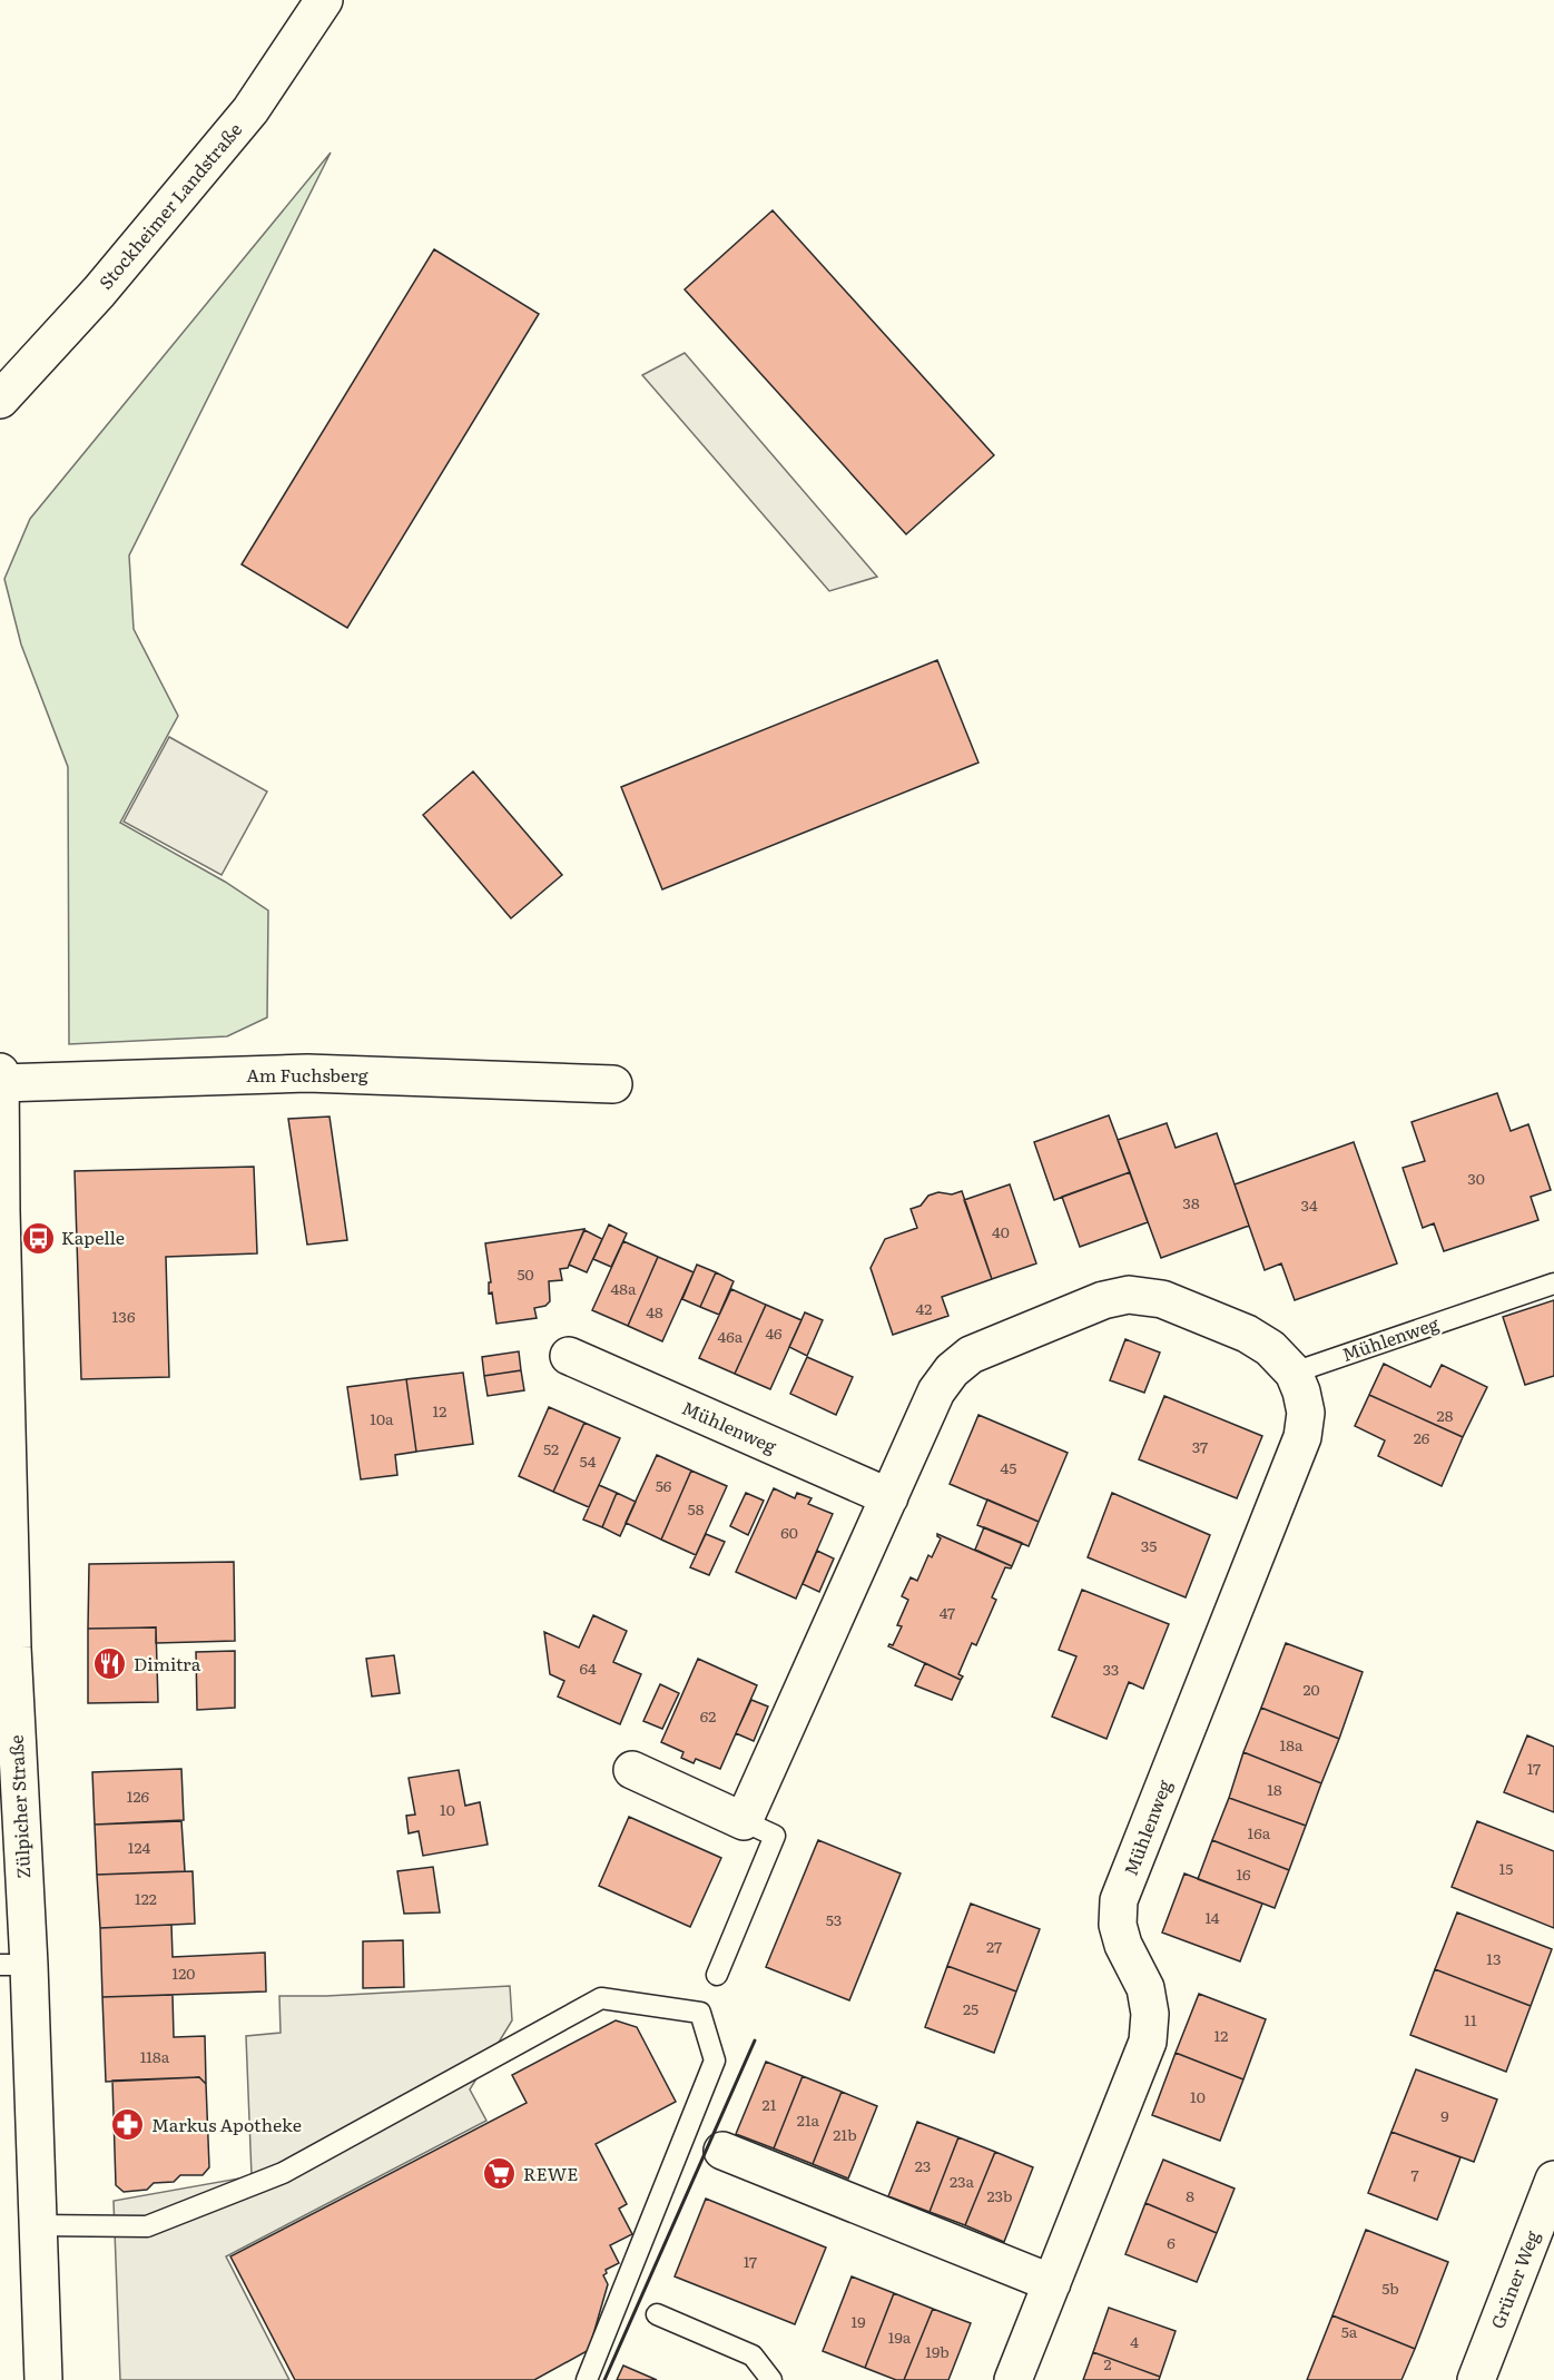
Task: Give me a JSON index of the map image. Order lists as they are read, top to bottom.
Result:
{
  "streets": {
    "street": [
      "Stockheimer Landstraße",
      "Am Fuchsberg",
      "Mühlenweg",
      "Zülpicher Straße",
      "Grüner Weg"
    ]
  },
  "crossings": [
    ["Am Fuchsberg", "Zülpicher Straße"]
  ],
  "places": {
    "bus stop": ["Kapelle"],
    "restaurant": ["Dimitra"],
    "pharmacy": ["Markus Apotheke"],
    "supermarket": ["REWE"]
  },
  "house_numbers": [
    "30",
    "38",
    "34",
    "40",
    "50",
    "48a",
    "42",
    "48",
    "136",
    "46",
    "46a",
    "12",
    "28",
    "10a",
    "26",
    "37",
    "52",
    "54",
    "45",
    "56",
    "58",
    "60",
    "35",
    "47",
    "64",
    "33",
    "20",
    "62",
    "18a",
    "17",
    "18",
    "126",
    "10",
    "16a",
    "124",
    "15",
    "16",
    "122",
    "14",
    "53",
    "27",
    "13",
    "120",
    "25",
    "11",
    "12",
    "118a",
    "10",
    "21",
    "9",
    "21a",
    "21b",
    "23",
    "7",
    "23a",
    "23b",
    "8",
    "6",
    "17",
    "5b",
    "19",
    "5a",
    "19a",
    "4",
    "19b",
    "2"
  ]
}
